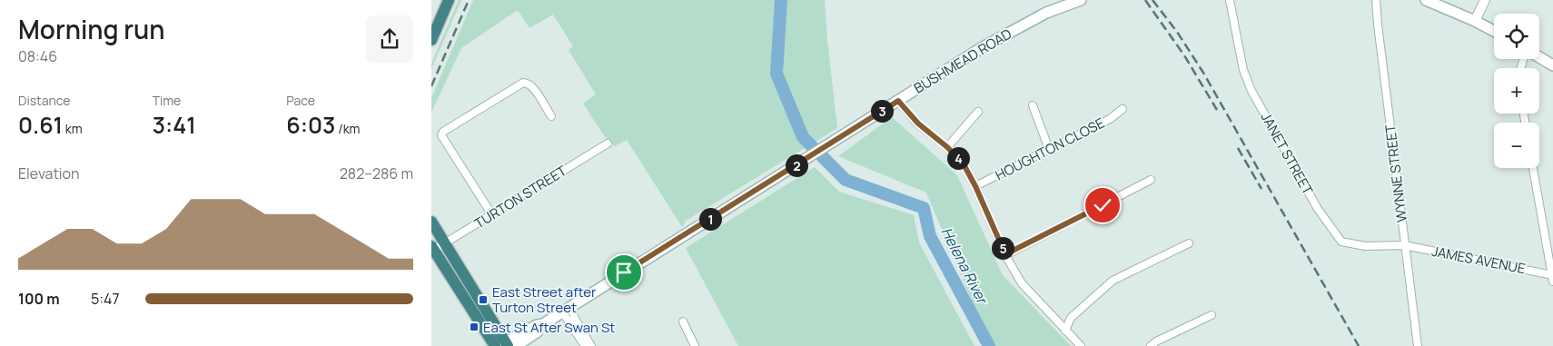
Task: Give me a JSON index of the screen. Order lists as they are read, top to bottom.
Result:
{
  "streets": {
    "main road": ["BUSHMEAD ROAD"],
    "street": [
      "HOUGHTON CLOSE",
      "JANET STREET",
      "WYNNE STREET",
      "TURTON STREET",
      "JAMES AVENUE"
    ]
  },
  "crossings": [
    ["JANET STREET", "WYNNE STREET"],
    ["JANET STREET", "JAMES AVENUE"],
    ["WYNNE STREET", "JAMES AVENUE"]
  ],
  "water": ["Helena River"],
  "places": {
    "transit": ["East Street after Turton Street", "East St After Swan St"]
  },
  "page": {
    "heading": ["Morning run", "08:46"],
    "map_buttons": ["+", "−"],
    "stats": [
      ["Distance", "0.61 km"],
      ["Time", "3:41"],
      ["Pace", "6:03 /km"]
    ],
    "pins": [
      "3",
      "4",
      "2",
      "1",
      "5"
    ],
    "chart": ["Elevation", "282–286 m"],
    "list": [
      {
        "name": "100 m",
        "note": "5:47"
      }
    ]
  }
}
